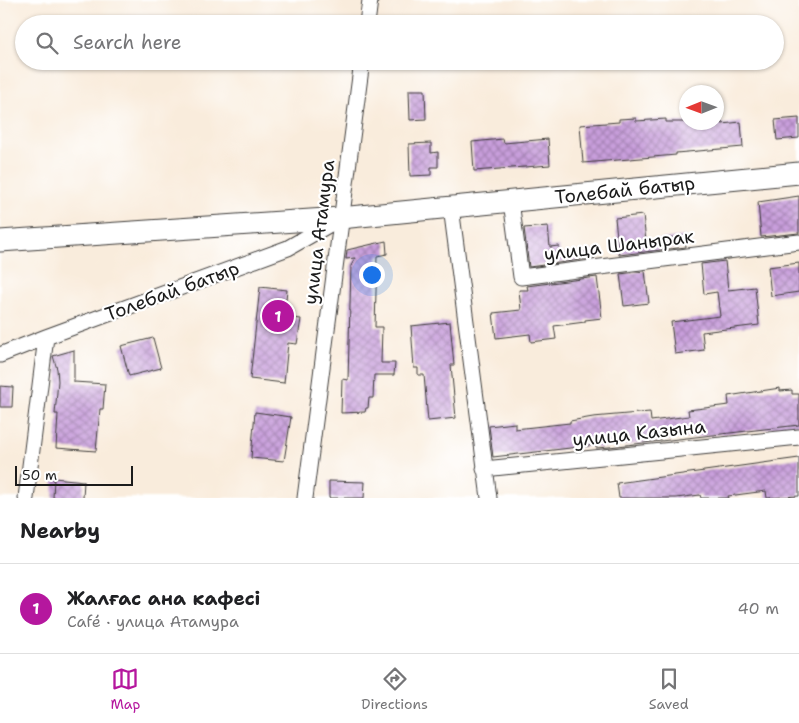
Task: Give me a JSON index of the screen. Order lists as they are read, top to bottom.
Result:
{
  "streets": {
    "street": [
      "Толебай батыр",
      "улица Атамура",
      "улица Шанырак",
      "улица Казына"
    ]
  },
  "crossings": [
    ["Толебай батыр", "улица Атамура"],
    ["Толебай батыр", "улица Шанырак"]
  ],
  "scale_bar": "50 m",
  "north": "left",
  "page": {
    "search": "Search here",
    "pins": "1",
    "scale": "50 m",
    "heading": "Nearby",
    "list": [
      {
        "mark": "1",
        "name": "Жалғас ана кафесі",
        "note": "Café · улица Атамура",
        "value": "40 m"
      }
    ],
    "nav": ["Map", "Directions", "Saved"]
  }
}
